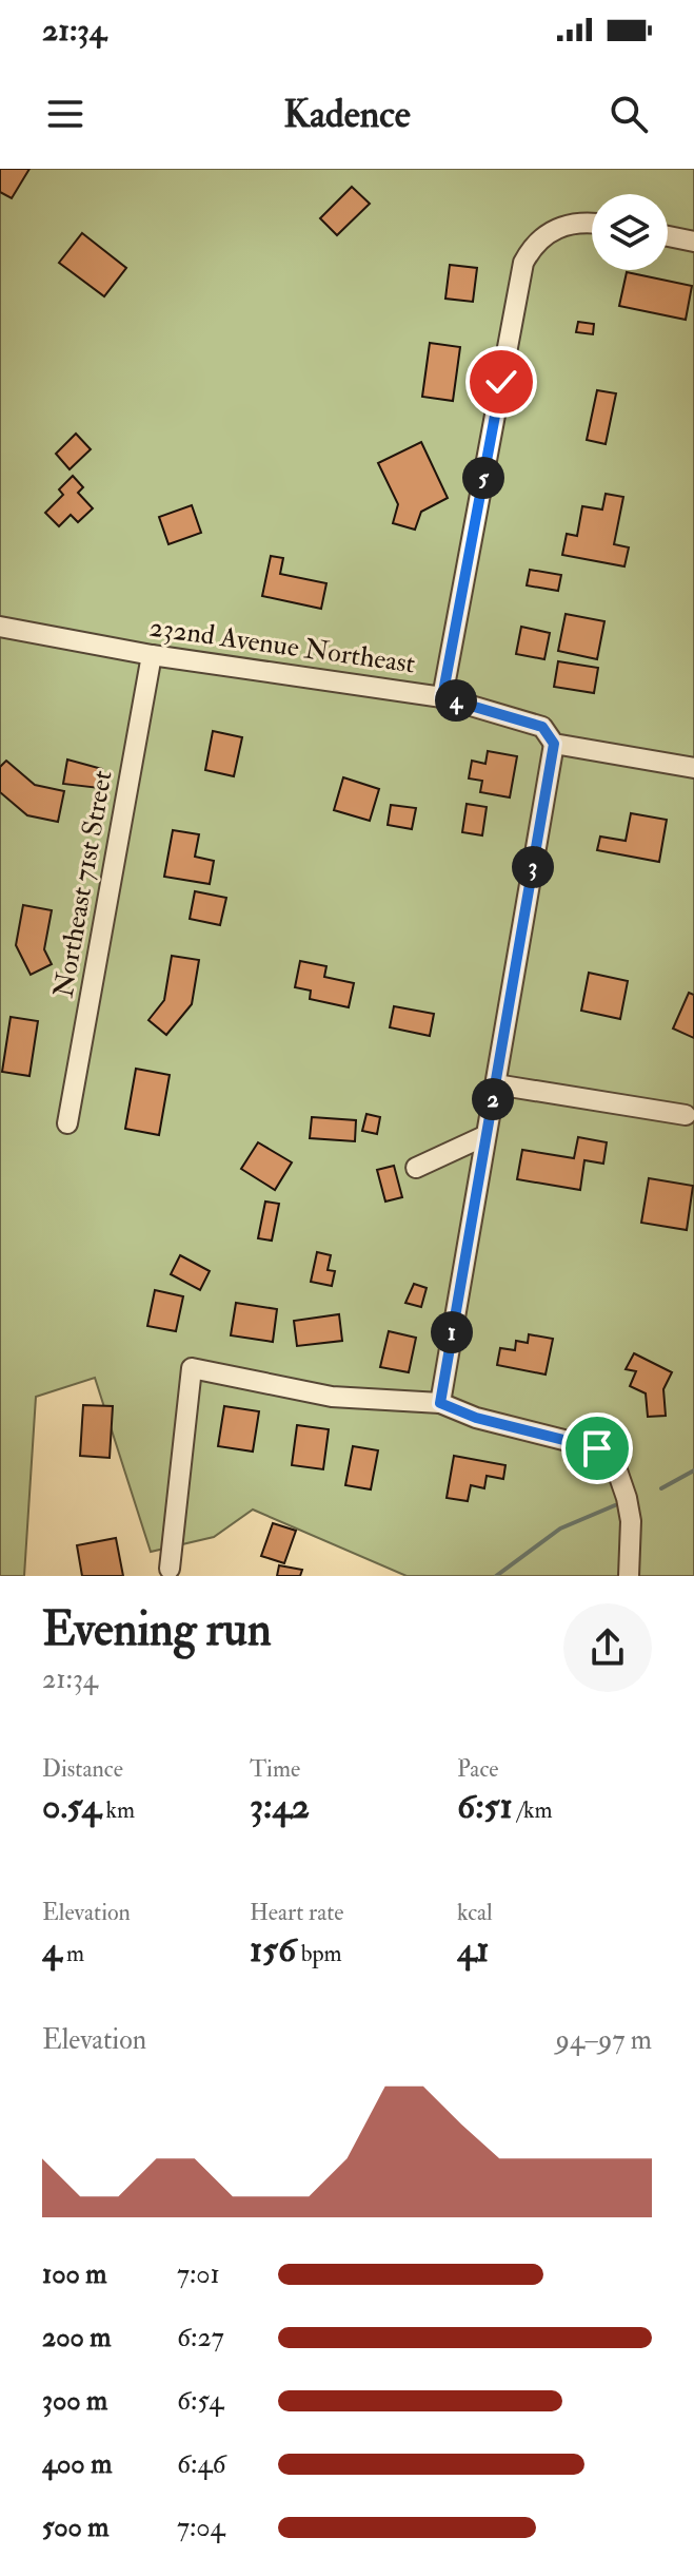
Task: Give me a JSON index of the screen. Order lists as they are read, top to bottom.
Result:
{
  "streets": {
    "street": ["232nd Avenue Northeast", "Northeast 71st Street"]
  },
  "crossings": [
    ["232nd Avenue Northeast", "Northeast 71st Street"]
  ],
  "page": {
    "status": "21:34",
    "header": "Kadence",
    "pins": [
      "5",
      "4",
      "3",
      "2",
      "1"
    ],
    "heading": ["Evening run", "21:34"],
    "stats": [
      ["Distance", "0.54 km"],
      ["Time", "3:42"],
      ["Pace", "6:51 /km"],
      ["Elevation", "4 m"],
      ["Heart rate", "156 bpm"],
      ["kcal", "41"]
    ],
    "chart": ["Elevation", "94–97 m"],
    "list": [
      {
        "name": "100 m",
        "note": "7:01"
      },
      {
        "name": "200 m",
        "note": "6:27"
      },
      {
        "name": "300 m",
        "note": "6:54"
      },
      {
        "name": "400 m",
        "note": "6:46"
      },
      {
        "name": "500 m",
        "note": "7:04"
      }
    ]
  }
}
